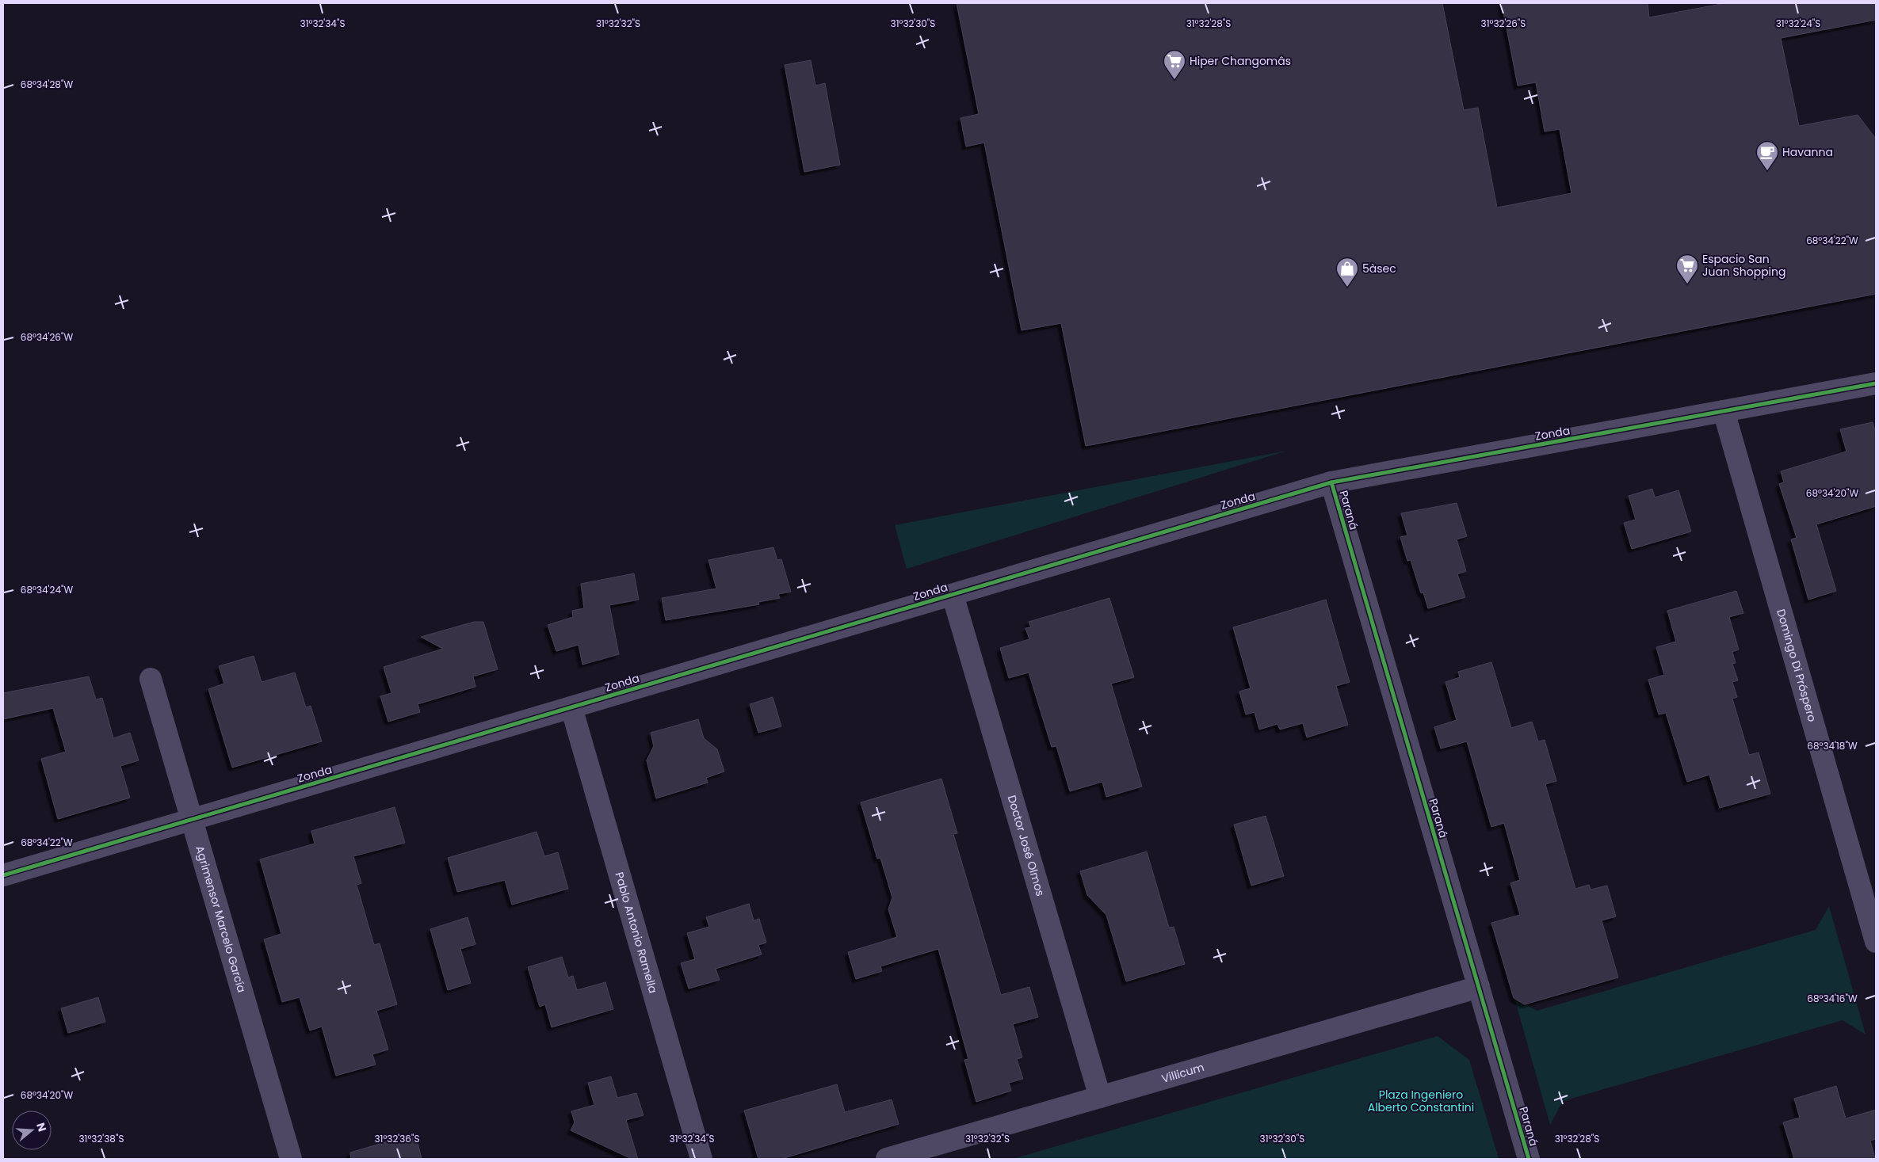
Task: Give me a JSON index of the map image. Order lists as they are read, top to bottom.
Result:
{
  "streets": {
    "street": [
      "Zonda",
      "Paraná",
      "Domingo Di Próspero",
      "Doctor José Olmos",
      "Agrimensor Marcelo García",
      "Pablo Antonio Ramella",
      "Villicum"
    ]
  },
  "crossings": [
    ["Zonda", "Paraná"],
    ["Zonda", "Domingo Di Próspero"],
    ["Zonda", "Doctor José Olmos"],
    ["Zonda", "Agrimensor Marcelo García"],
    ["Zonda", "Pablo Antonio Ramella"],
    ["Paraná", "Villicum"],
    ["Doctor José Olmos", "Villicum"]
  ],
  "parks": ["Plaza Ingeniero Alberto Constantini"],
  "places": {
    "supermarket": ["Hiper Changomâs", "Espacio San Juan Shopping"],
    "cafe": ["Havanna"],
    "shop": ["5àsec"]
  },
  "north": "right",
  "coordinates": [
    "31°32'34\"S",
    "31°32'32\"S",
    "31°32'30\"S",
    "31°32'28\"S",
    "31°32'26\"S",
    "31°32'24\"S",
    "68°34'28\"W",
    "68°34'22\"W",
    "68°34'26\"W",
    "68°34'20\"W",
    "68°34'24\"W",
    "68°34'18\"W",
    "68°34'16\"W",
    "31°32'38\"S",
    "31°32'36\"S"
  ]
}
